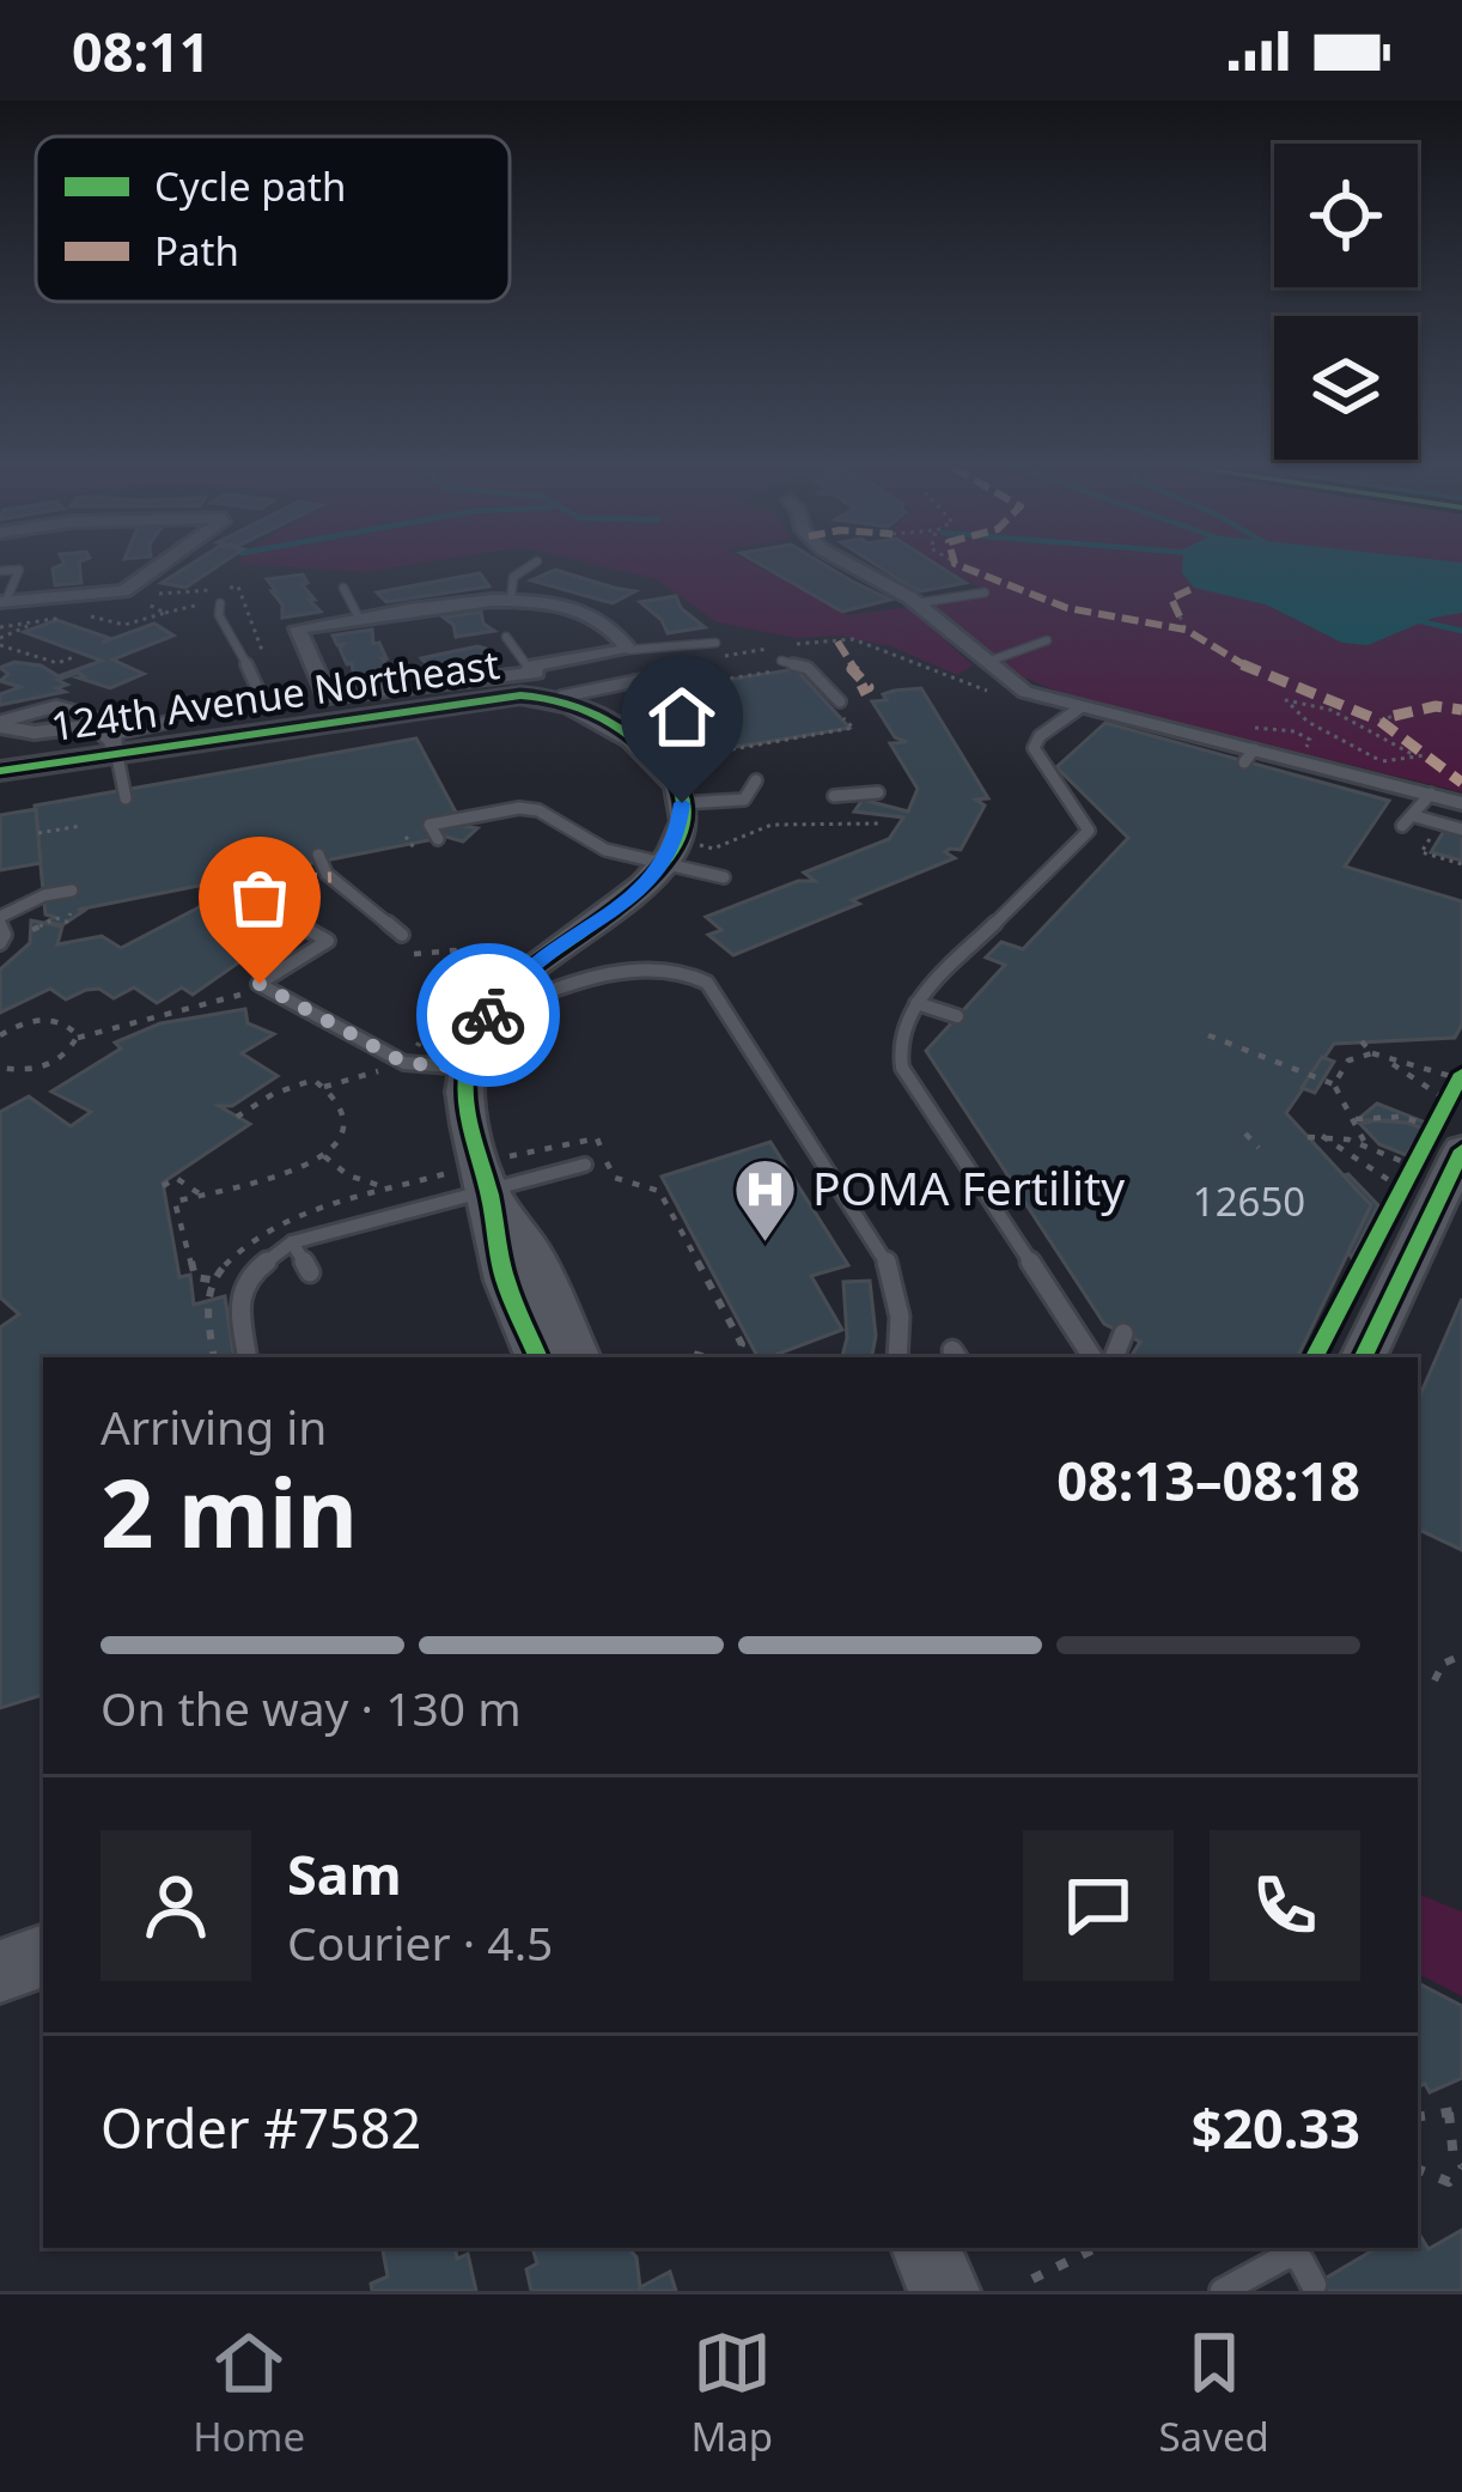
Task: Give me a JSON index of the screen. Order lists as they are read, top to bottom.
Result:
{
  "streets": {
    "street": ["124th Avenue Northeast"]
  },
  "places": {
    "hospital": ["POMA Fertility"]
  },
  "house_numbers": ["12650"],
  "legend": ["Cycle path", "Path"],
  "page": {
    "status": "08:11",
    "heading": ["2 min", "Arriving in", "08:13–08:18"],
    "panel": [
      "Sam",
      "Courier · 4.5",
      "Order #7582",
      "$20.33"
    ],
    "bar": "On the way · 130 m",
    "tabs": ["Home", "Map", "Saved"]
  }
}
